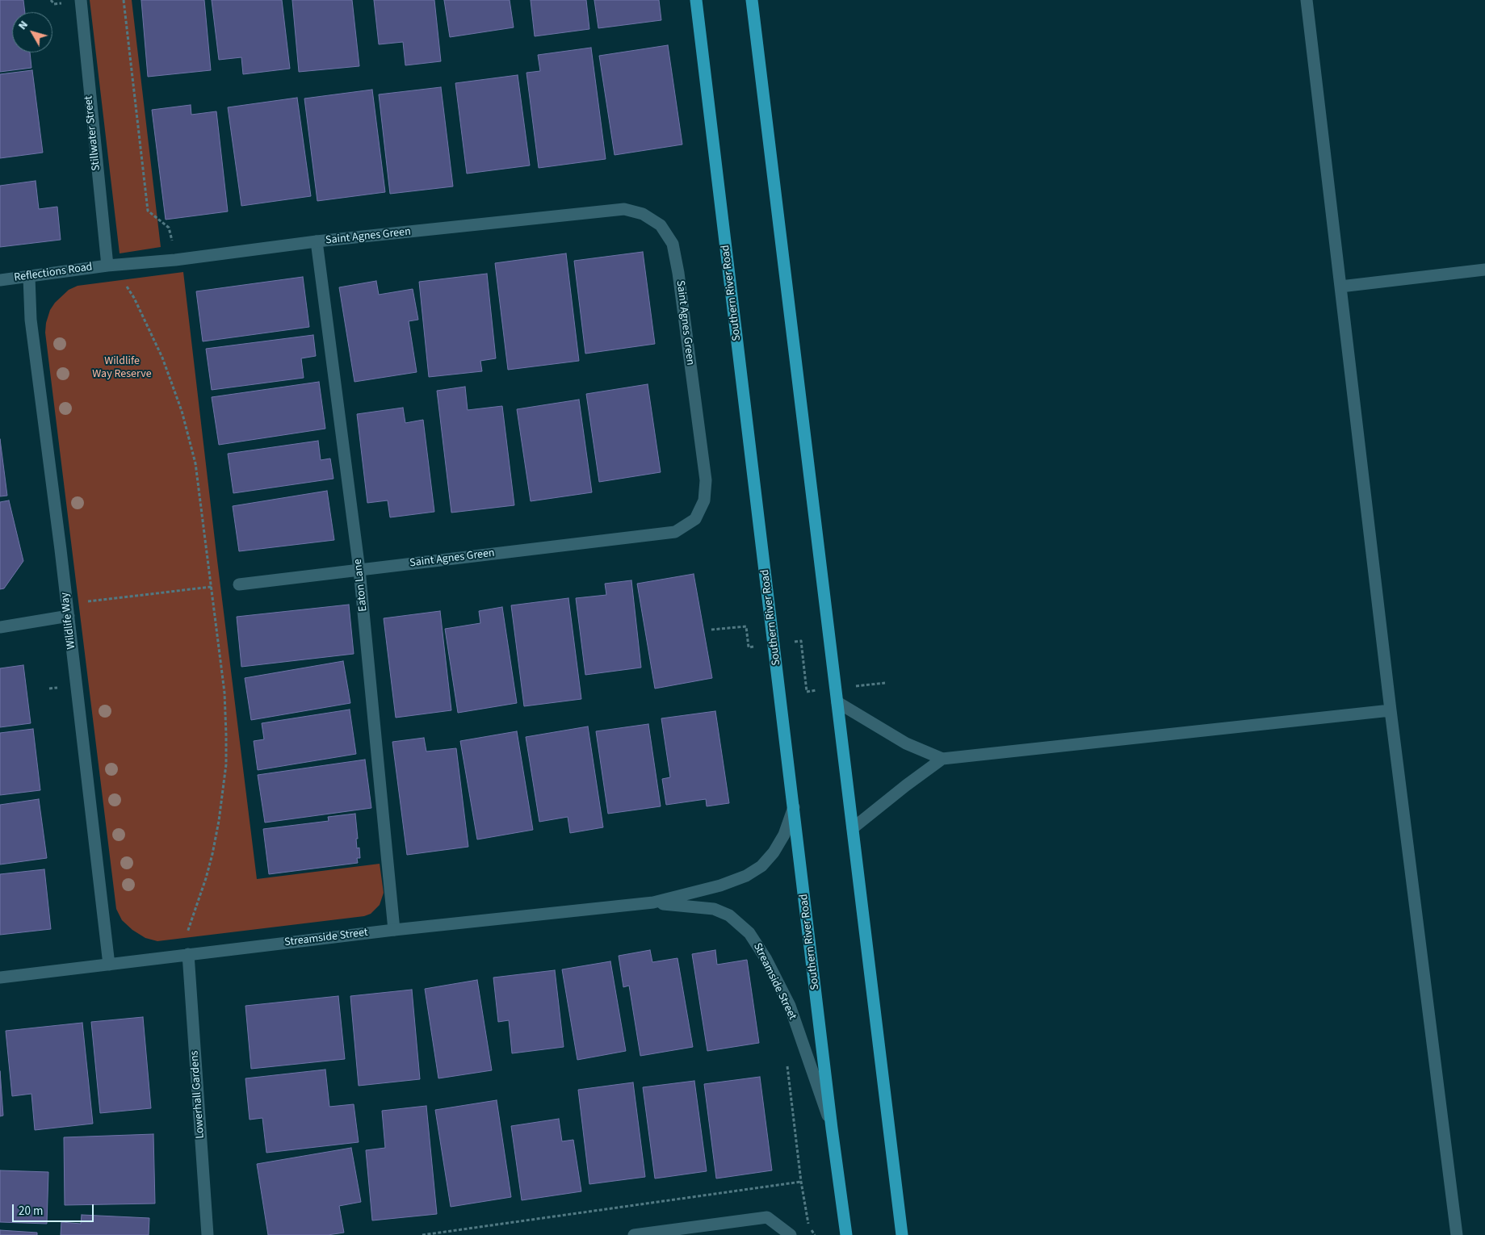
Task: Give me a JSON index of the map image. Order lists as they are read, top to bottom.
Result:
{
  "streets": {
    "main road": ["Southern River Road"],
    "street": [
      "Stillwater Street",
      "Saint Agnes Green",
      "Reflections Road",
      "Eaton Lane",
      "Wildlife Way",
      "Streamside Street",
      "Lowerhall Gardens"
    ]
  },
  "crossings": [
    ["Stillwater Street", "Saint Agnes Green"],
    ["Stillwater Street", "Reflections Road"],
    ["Saint Agnes Green", "Reflections Road"],
    ["Saint Agnes Green", "Eaton Lane"],
    ["Reflections Road", "Wildlife Way"],
    ["Southern River Road", "Streamside Street"],
    ["Eaton Lane", "Streamside Street"],
    ["Wildlife Way", "Streamside Street"],
    ["Streamside Street", "Lowerhall Gardens"]
  ],
  "parks": ["Wildlife Way Reserve"],
  "scale_bar": "20 m",
  "north": "top left"
}
